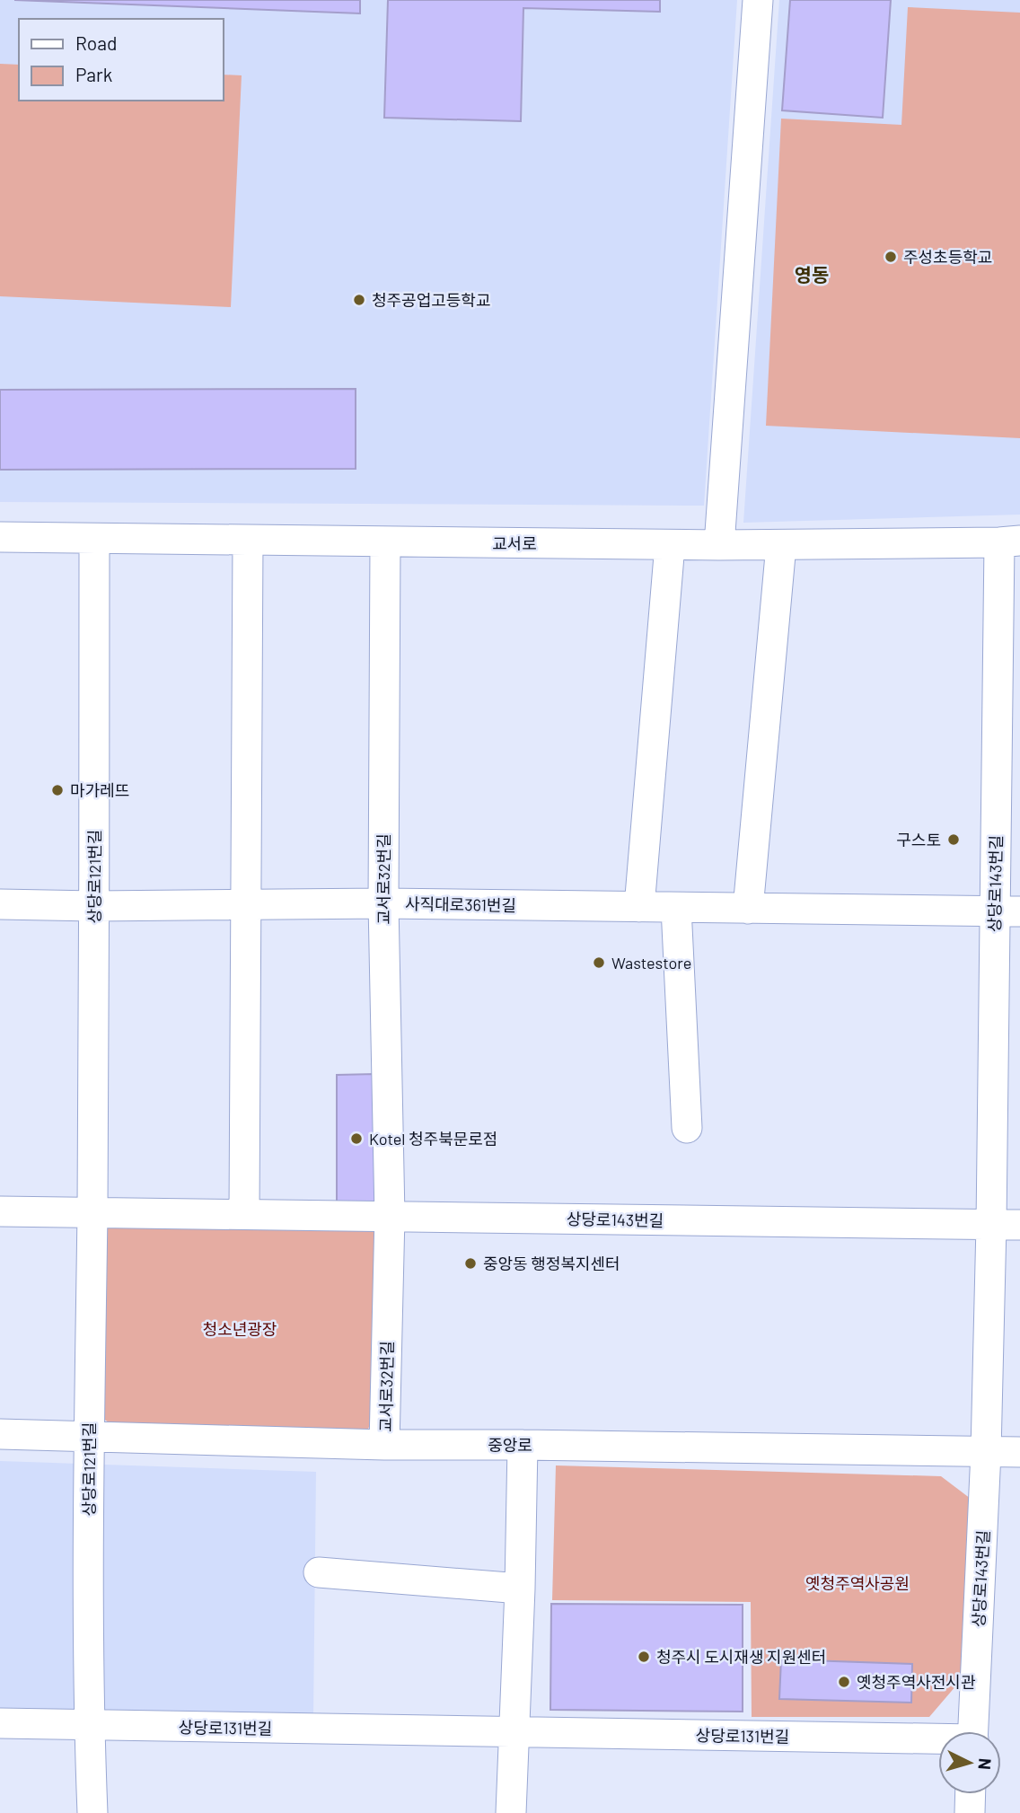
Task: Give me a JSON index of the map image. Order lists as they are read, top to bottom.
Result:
{
  "streets": {
    "street": [
      "교서로",
      "상당로121번길",
      "교서로32번길",
      "상당로143번길",
      "사직대로361번길",
      "중앙로",
      "상당로131번길"
    ]
  },
  "crossings": [
    ["교서로", "상당로121번길"],
    ["교서로", "교서로32번길"],
    ["교서로", "상당로143번길"],
    ["상당로121번길", "사직대로361번길"],
    ["상당로121번길", "중앙로"],
    ["상당로121번길", "상당로131번길"],
    ["교서로32번길", "상당로143번길"],
    ["교서로32번길", "사직대로361번길"],
    ["교서로32번길", "중앙로"],
    ["상당로143번길", "사직대로361번길"],
    ["상당로143번길", "중앙로"]
  ],
  "districts": ["영동"],
  "parks": ["청소년광장", "옛청주역사공원"],
  "places": [
    "주성초등학교",
    "청주공업고등학교",
    "마가레뜨",
    "구스토",
    "Wastestore",
    "Kotel 청주북문로점",
    "중앙동 행정복지센터",
    "청주시 도시재생 지원센터",
    "옛청주역사전시관"
  ],
  "legend": ["Road", "Park"],
  "north": "right"
}
